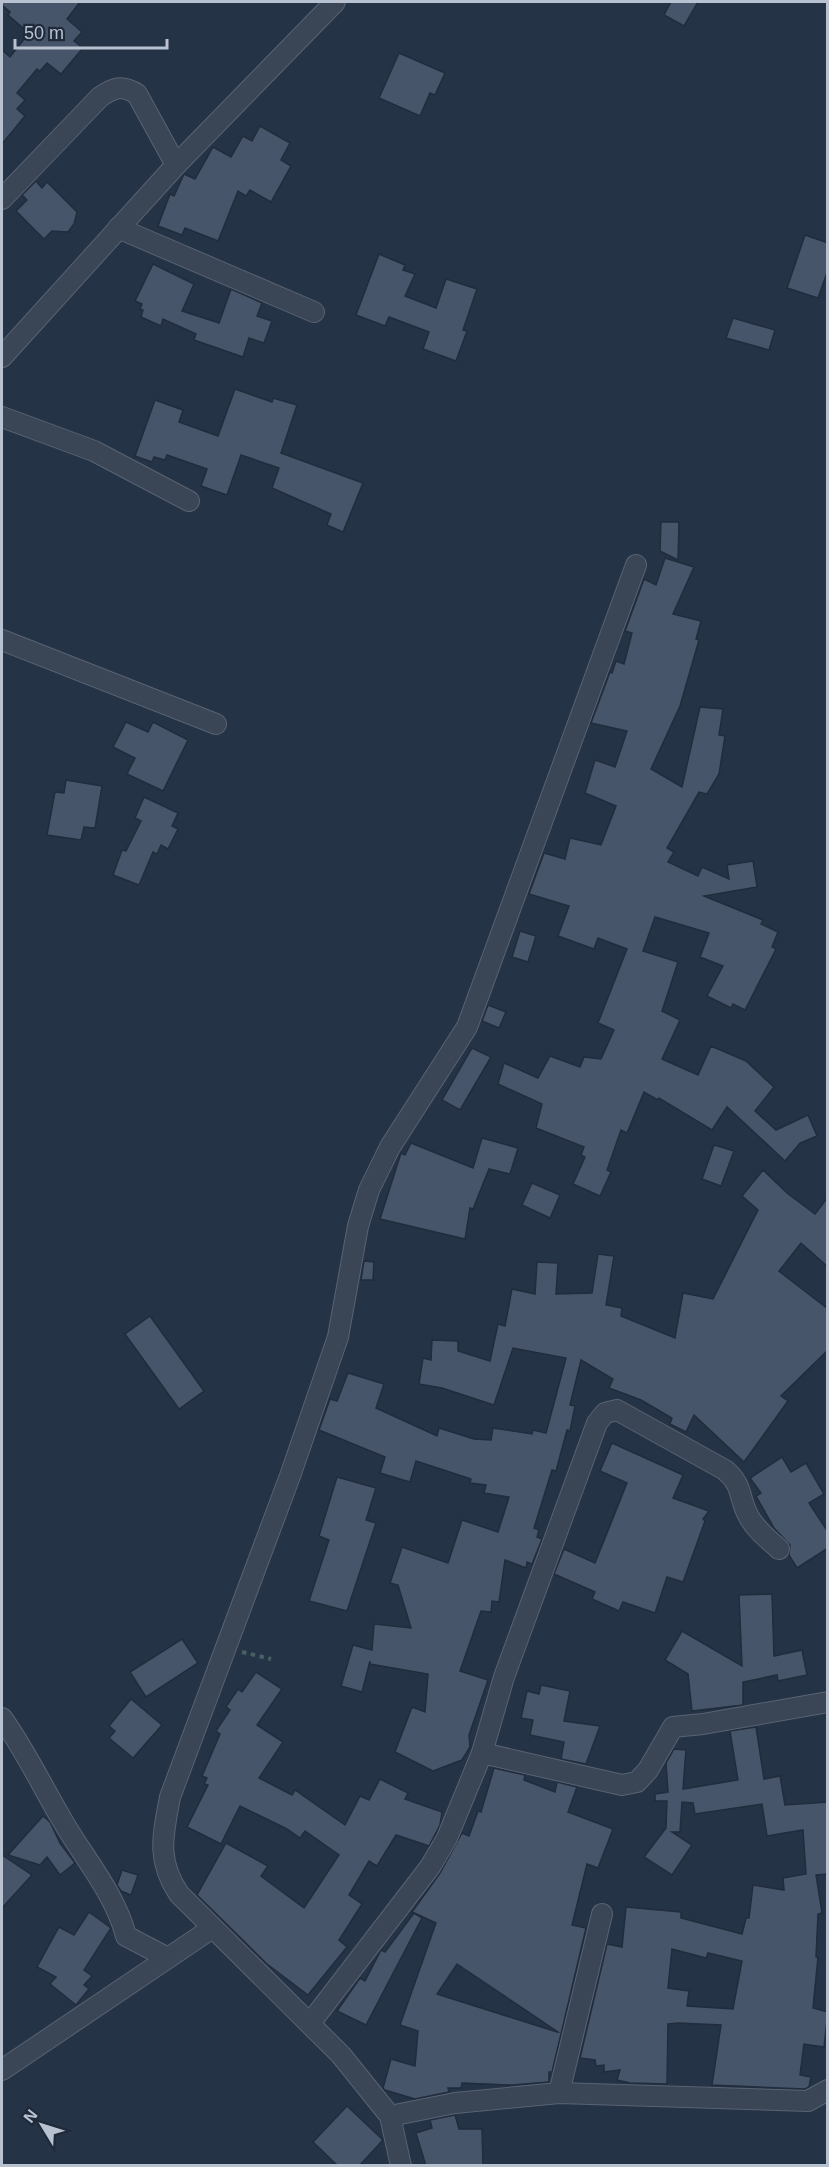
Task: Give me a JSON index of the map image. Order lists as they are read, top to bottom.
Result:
{
  "scale_bar": "50 m",
  "north": "top left"
}
